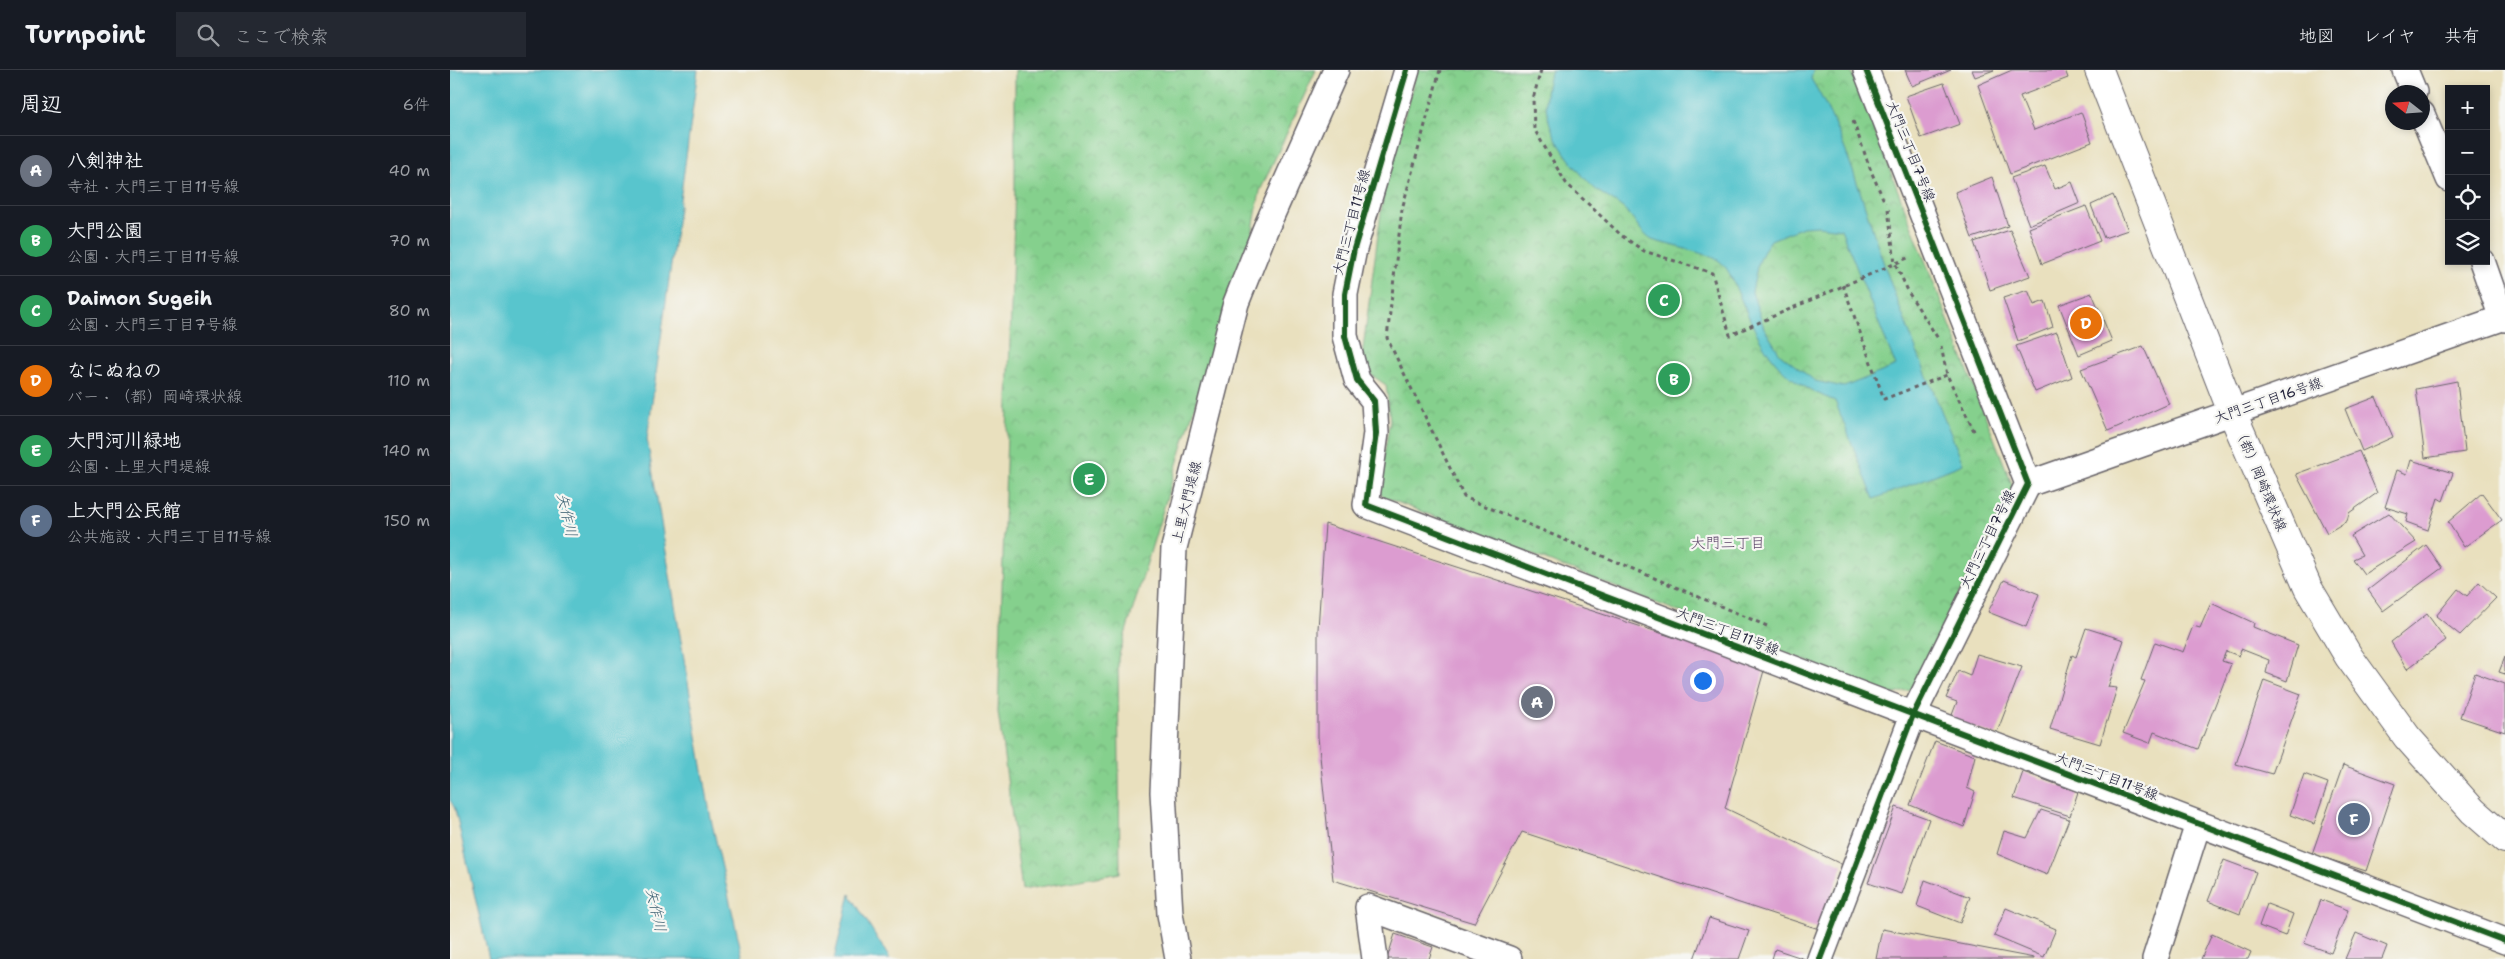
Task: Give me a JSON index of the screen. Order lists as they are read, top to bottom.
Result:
{
  "streets": {
    "street": [
      "大門三丁目7号線",
      "大門三丁目11号線",
      "大門三丁目16号線",
      "（都）岡崎環状線",
      "上里大門堤線"
    ]
  },
  "crossings": [
    ["大門三丁目7号線", "大門三丁目11号線"],
    ["大門三丁目7号線", "大門三丁目16号線"],
    ["大門三丁目16号線", "（都）岡崎環状線"]
  ],
  "districts": ["大門三丁目"],
  "water": ["矢作川"],
  "north": "left",
  "page": {
    "header": "Turnpoint",
    "search": "ここで検索",
    "nav": ["地図", "レイヤ", "共有"],
    "heading": ["周辺", "6件"],
    "map_buttons": ["+", "−"],
    "list": [
      {
        "mark": "A",
        "name": "八剣神社",
        "note": "寺社 · 大門三丁目11号線",
        "value": "40 m"
      },
      {
        "mark": "B",
        "name": "大門公園",
        "note": "公園 · 大門三丁目11号線",
        "value": "70 m"
      },
      {
        "mark": "C",
        "name": "Daimon Sugeih",
        "note": "公園 · 大門三丁目7号線",
        "value": "80 m"
      },
      {
        "mark": "D",
        "name": "なにぬねの",
        "note": "バー · （都）岡崎環状線",
        "value": "110 m"
      },
      {
        "mark": "E",
        "name": "大門河川緑地",
        "note": "公園 · 上里大門堤線",
        "value": "140 m"
      },
      {
        "mark": "F",
        "name": "上大門公民館",
        "note": "公共施設 · 大門三丁目11号線",
        "value": "150 m"
      }
    ],
    "pins": [
      "C",
      "D",
      "B",
      "E",
      "A",
      "F"
    ]
  }
}
